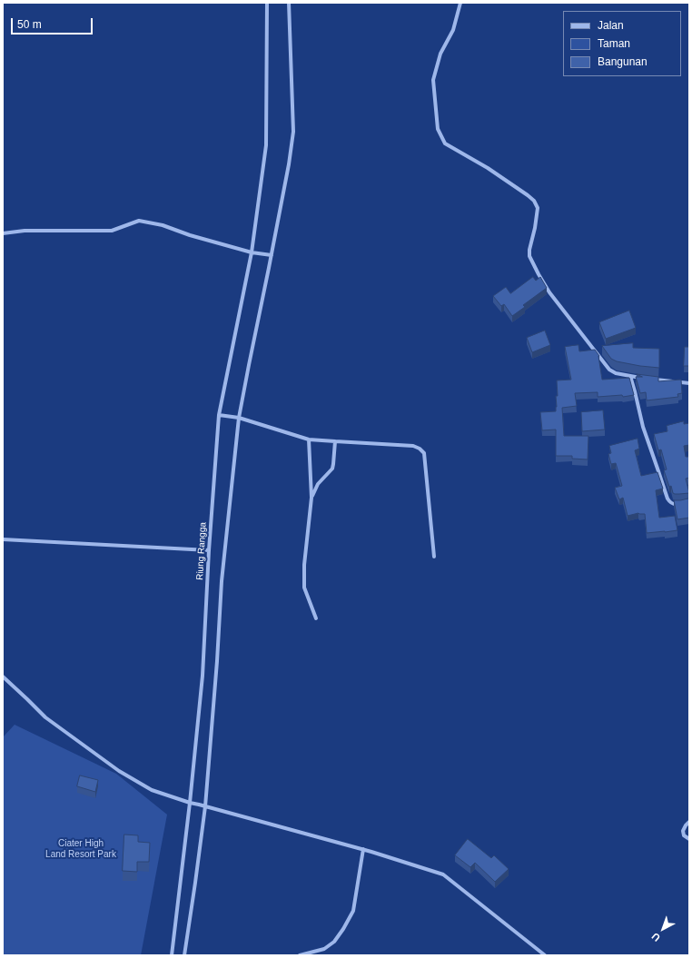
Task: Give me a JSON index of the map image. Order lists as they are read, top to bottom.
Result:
{
  "streets": {
    "street": ["Riung Rangga"]
  },
  "parks": ["Ciater High Land Resort Park"],
  "legend": ["Jalan", "Taman", "Bangunan"],
  "scale_bar": "50 m",
  "north": "bottom left"
}
